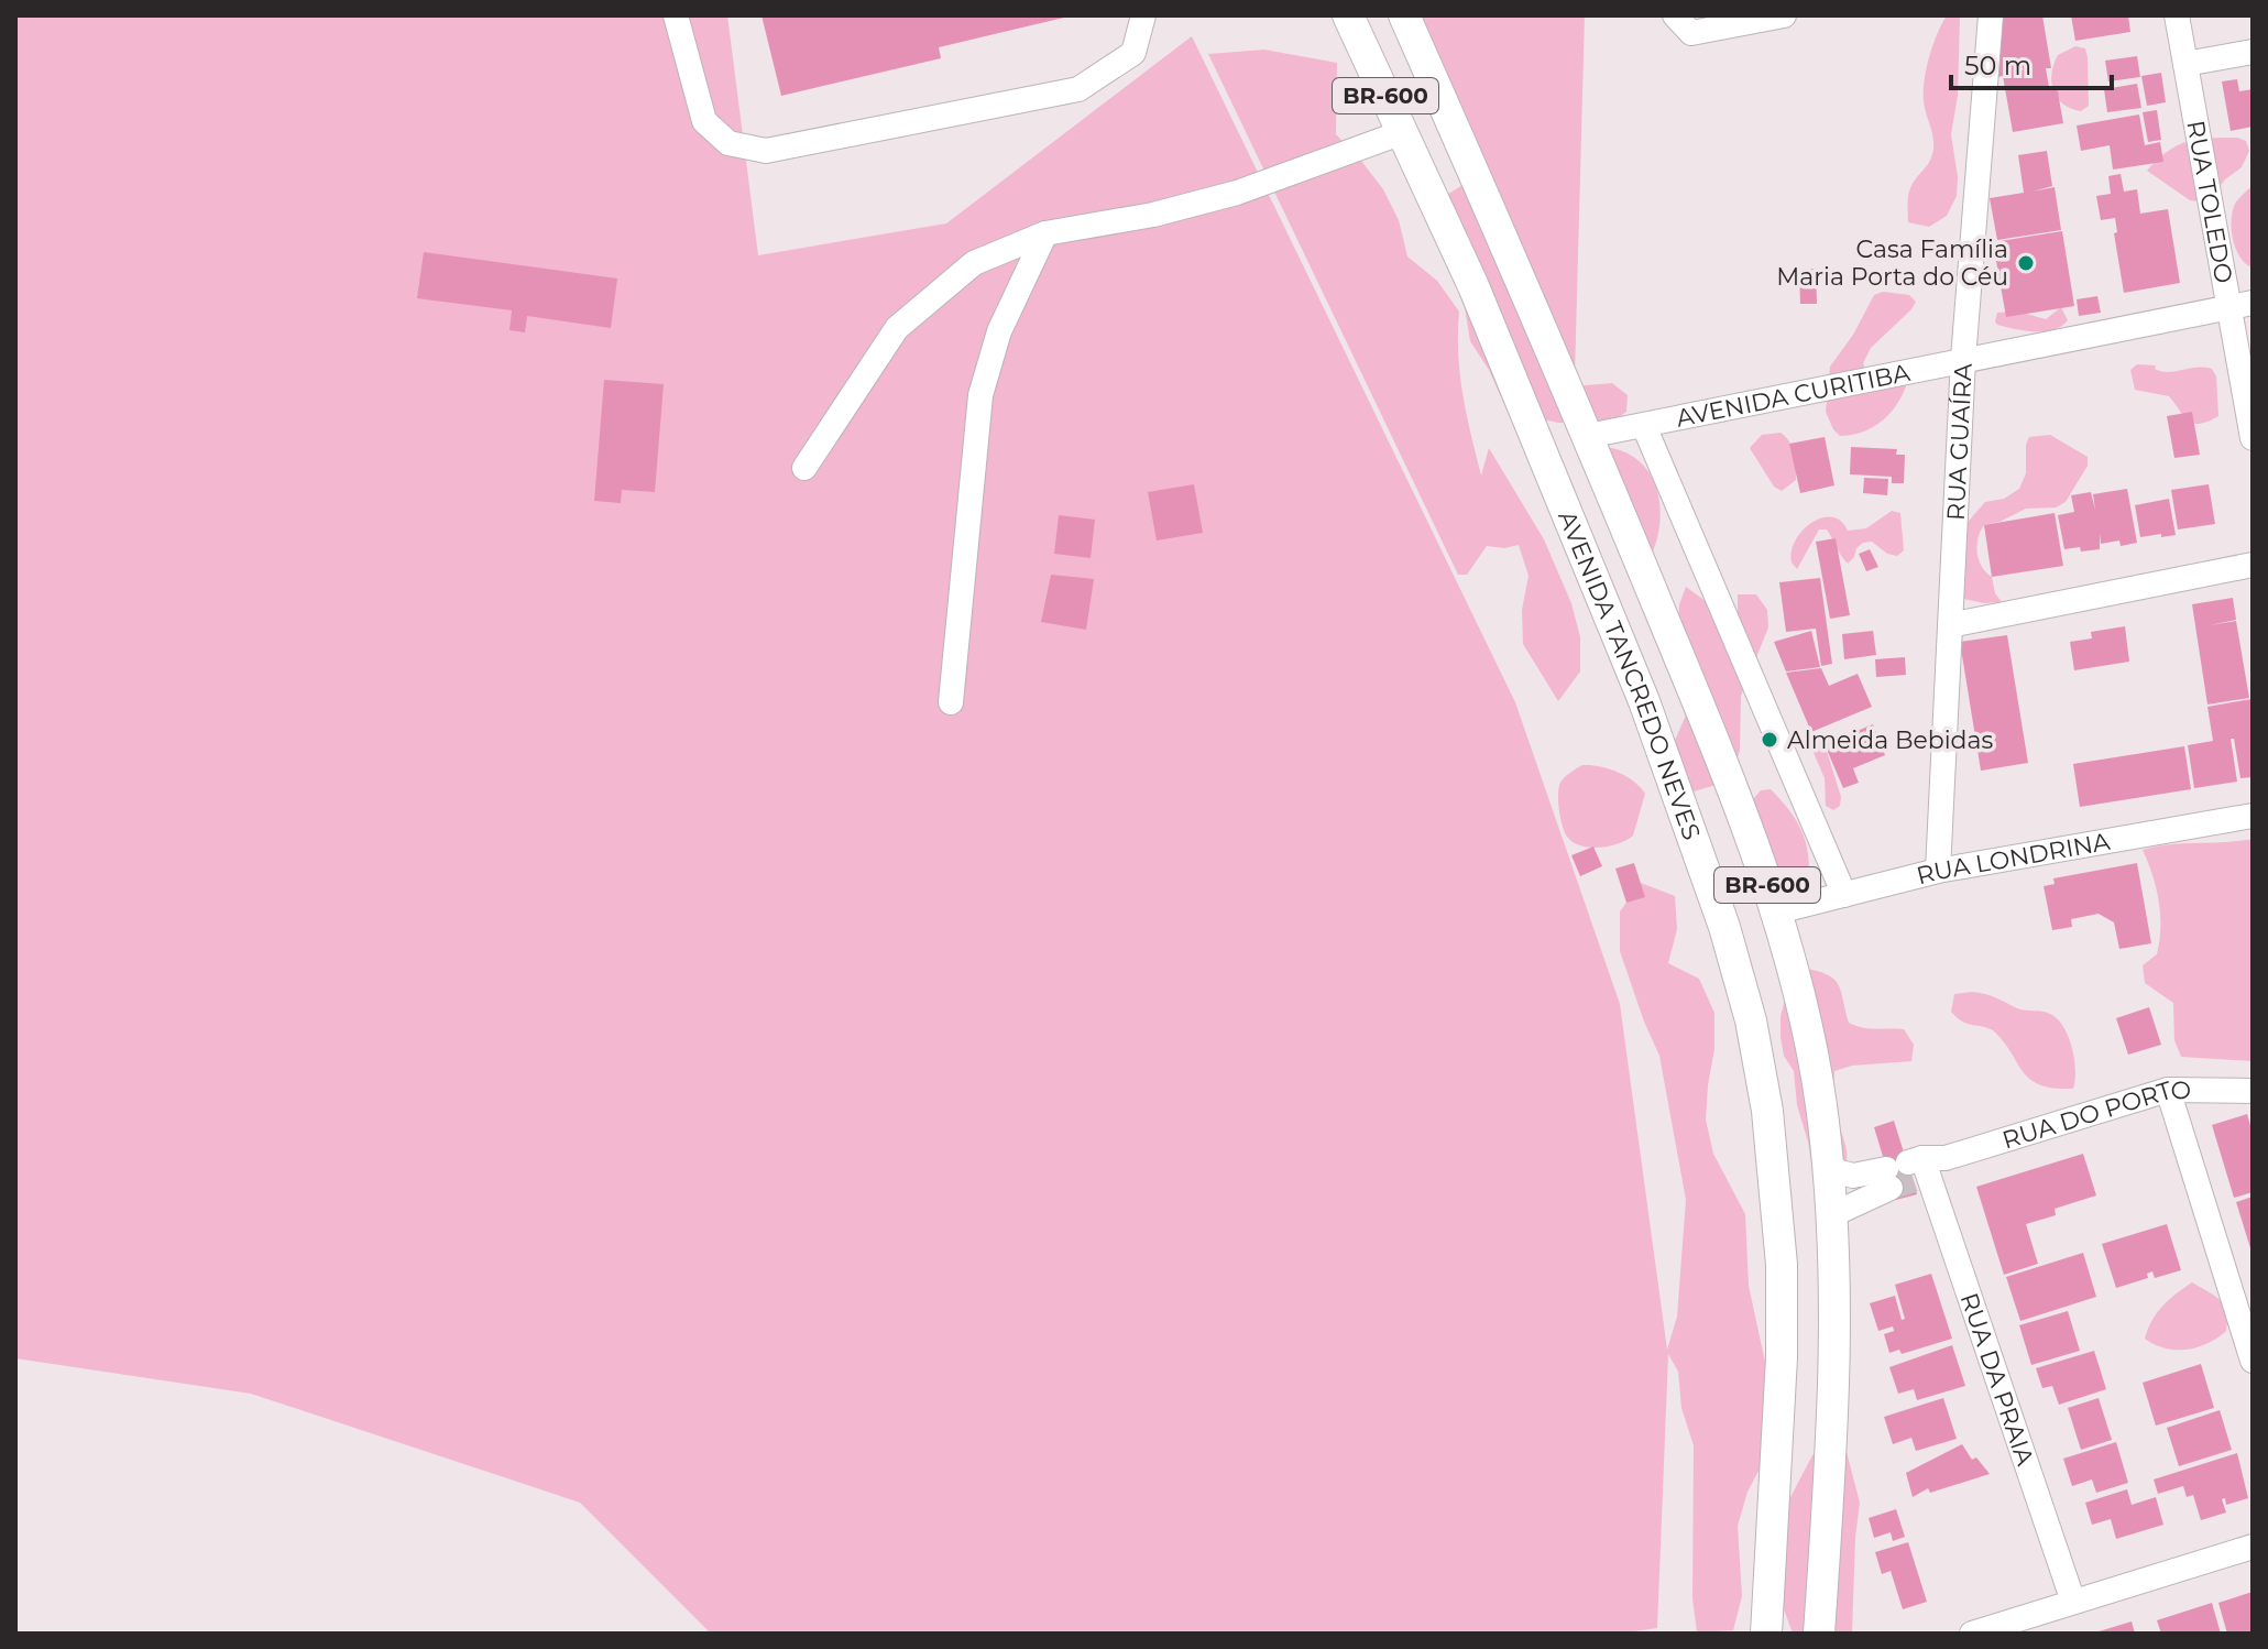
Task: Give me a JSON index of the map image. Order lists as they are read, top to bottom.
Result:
{
  "streets": {
    "main road": ["BR-600", "AVENIDA TANCREDO NEVES"],
    "street": [
      "RUA TOLEDO",
      "AVENIDA CURITIBA",
      "RUA GUAÍRA",
      "RUA LONDRINA",
      "RUA DO PORTO",
      "RUA DA PRAIA"
    ]
  },
  "crossings": [
    ["RUA TOLEDO", "AVENIDA CURITIBA"],
    ["AVENIDA CURITIBA", "RUA GUAÍRA"],
    ["AVENIDA CURITIBA", "AVENIDA TANCREDO NEVES"],
    ["RUA GUAÍRA", "RUA LONDRINA"],
    ["AVENIDA TANCREDO NEVES", "RUA LONDRINA"],
    ["AVENIDA TANCREDO NEVES", "RUA DO PORTO"],
    ["RUA DO PORTO", "RUA DA PRAIA"]
  ],
  "places": ["Casa Família Maria Porta do Céu", "Almeida Bebidas"],
  "scale_bar": "50 m"
}
